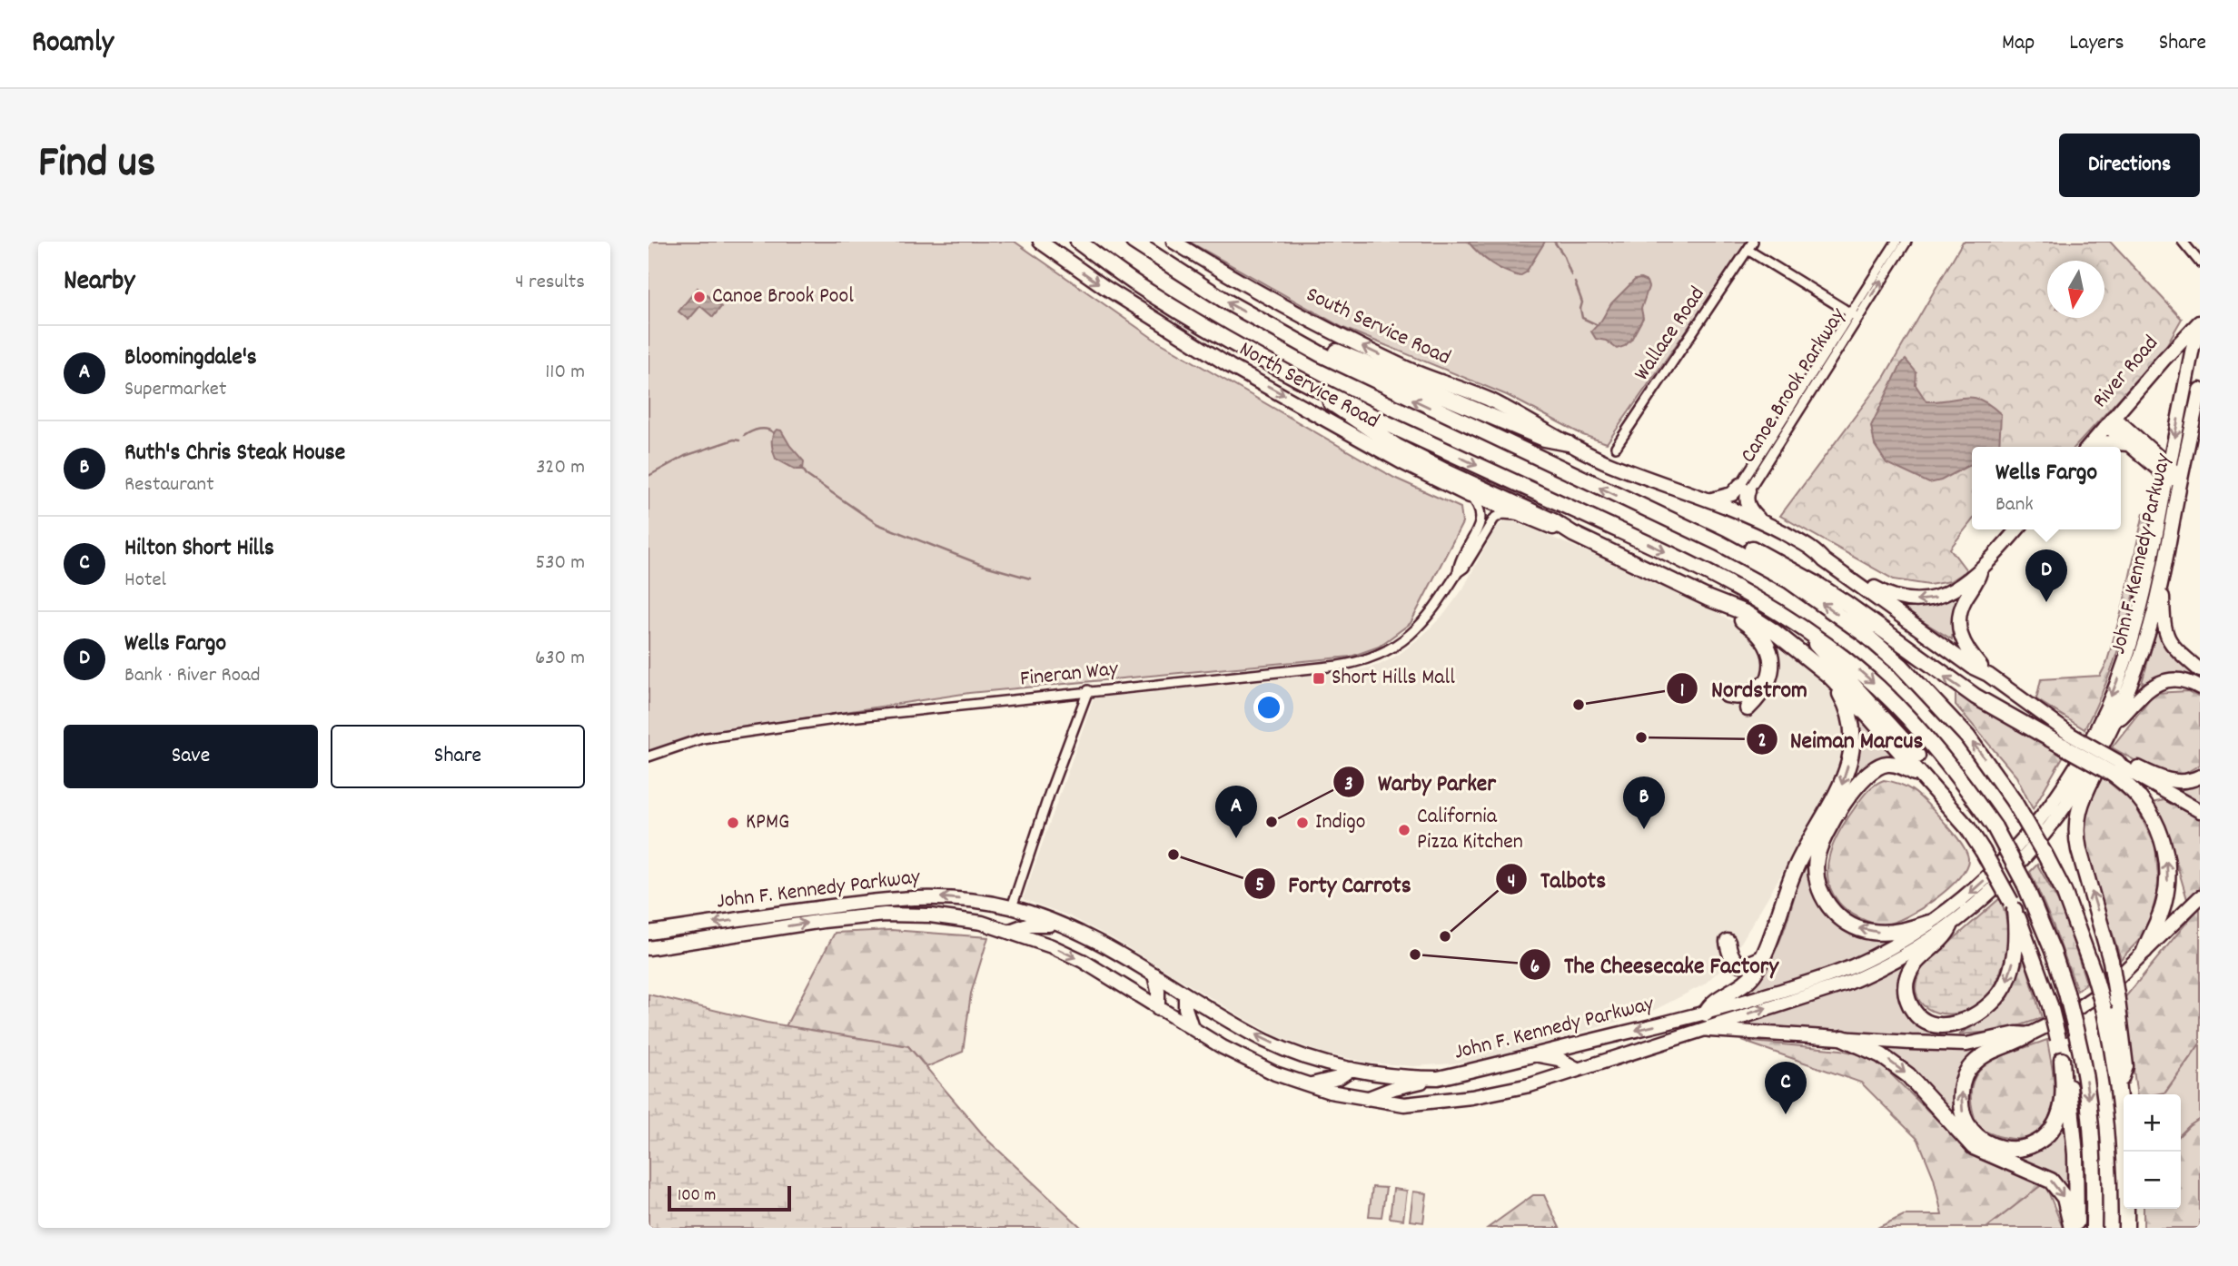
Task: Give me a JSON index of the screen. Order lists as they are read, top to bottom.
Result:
{
  "streets": {
    "main road": [
      "South Service Road",
      "River Road",
      "North Service Road",
      "John F. Kennedy Parkway"
    ],
    "street": ["Wallace Road", "Canoe Brook Parkway", "Fineran Way"]
  },
  "crossings": [
    ["River Road", "John F. Kennedy Parkway"],
    ["North Service Road", "Fineran Way"]
  ],
  "one_way": ["South Service Road", "North Service Road"],
  "places": {
    "other": [
      "Canoe Brook Pool",
      "Nordstrom",
      "Neiman Marcus",
      "Warby Parker",
      "KPMG",
      "Indigo",
      "California Pizza Kitchen",
      "Forty Carrots",
      "Talbots",
      "The Cheesecake Factory"
    ],
    "transit": ["Short Hills Mall"]
  },
  "scale_bar": "100 m",
  "north": "bottom",
  "page": {
    "header": "Roamly",
    "nav": ["Map", "Layers", "Share"],
    "title": "Find us",
    "buttons": [
      "Directions",
      ["Save", "Share"]
    ],
    "heading": ["Nearby", "4 results"],
    "list": [
      {
        "mark": "A",
        "name": "Bloomingdale's",
        "note": "Supermarket",
        "value": "110 m"
      },
      {
        "mark": "B",
        "name": "Ruth's Chris Steak House",
        "note": "Restaurant",
        "value": "320 m"
      },
      {
        "mark": "C",
        "name": "Hilton Short Hills",
        "note": "Hotel",
        "value": "530 m"
      },
      {
        "mark": "D",
        "name": "Wells Fargo",
        "note": "Bank · River Road",
        "value": "630 m"
      }
    ],
    "popup": ["Wells Fargo", "Bank"],
    "pins": [
      "D",
      "B",
      "A",
      "C"
    ],
    "map_buttons": ["+", "−"],
    "scale": "100 m"
  }
}
